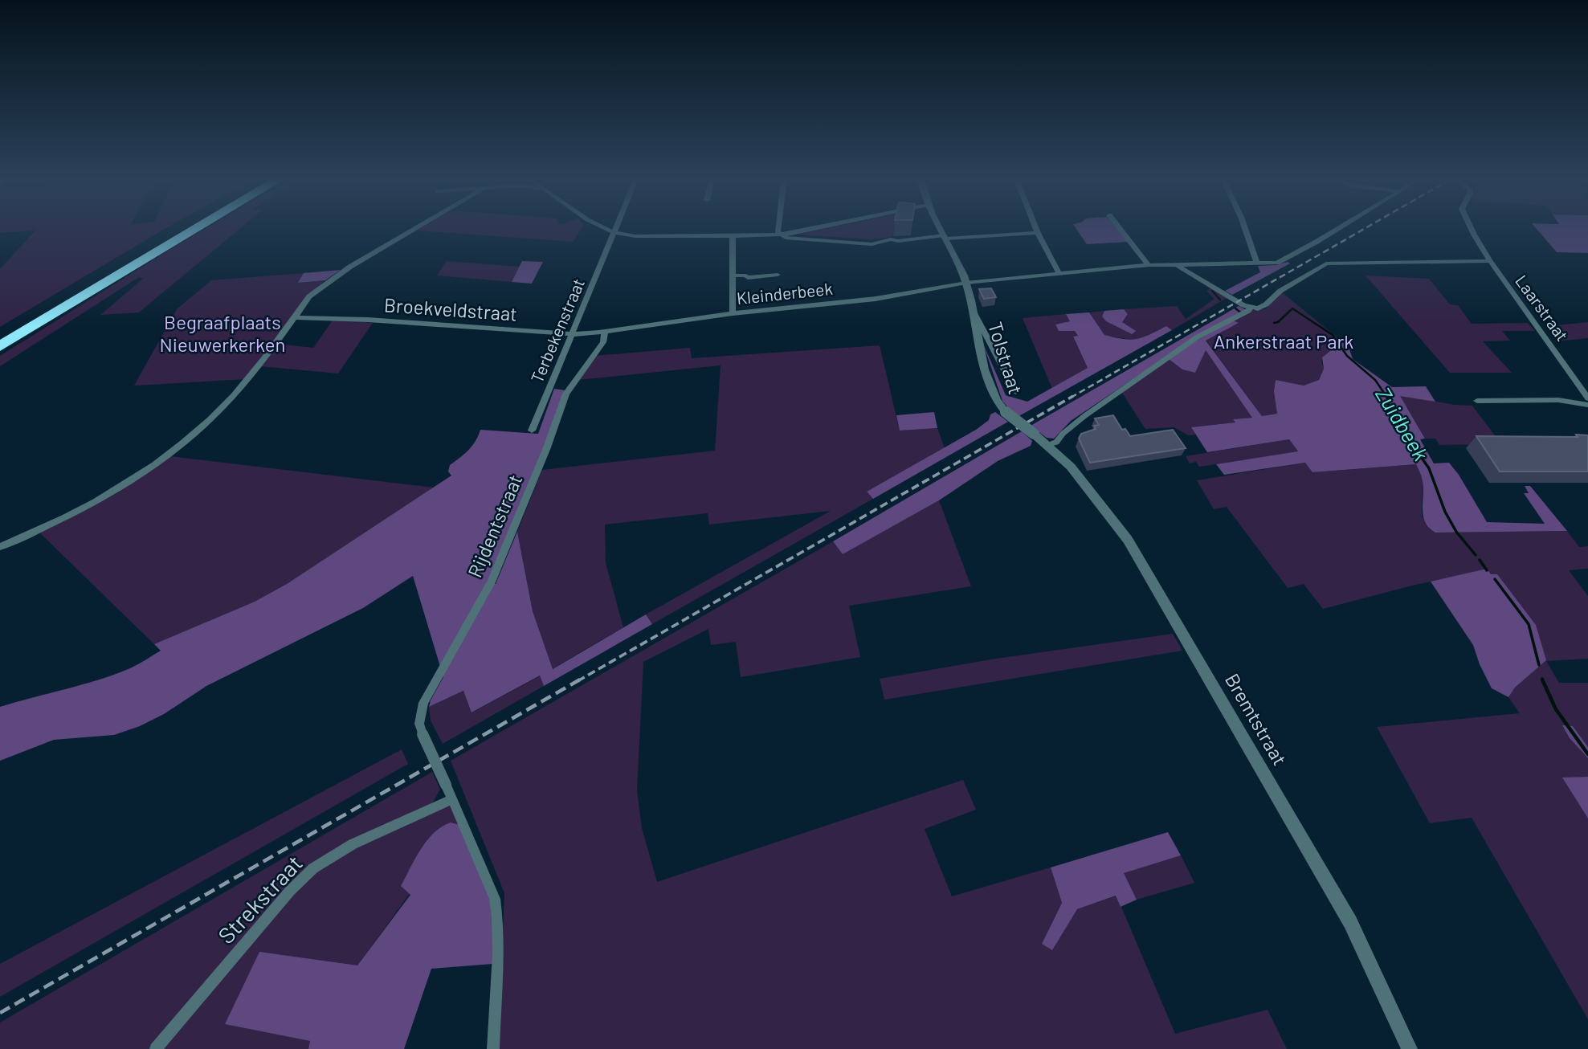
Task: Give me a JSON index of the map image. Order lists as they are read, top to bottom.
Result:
{
  "streets": {
    "street": [
      "Kleinderbeek",
      "Laarstraat",
      "Broekveldstraat",
      "Terbekenstraat",
      "Tolstraat",
      "Rijdentstraat",
      "Bremtstraat",
      "Strekstraat"
    ]
  },
  "crossings": [
    ["Kleinderbeek", "Broekveldstraat"],
    ["Kleinderbeek", "Tolstraat"],
    ["Kleinderbeek", "Rijdentstraat"],
    ["Broekveldstraat", "Terbekenstraat"],
    ["Broekveldstraat", "Rijdentstraat"],
    ["Tolstraat", "Bremtstraat"],
    ["Rijdentstraat", "Strekstraat"]
  ],
  "water": ["Zuidbeek"],
  "parks": ["Begraafplaats Nieuwerkerken", "Ankerstraat Park"]
}
